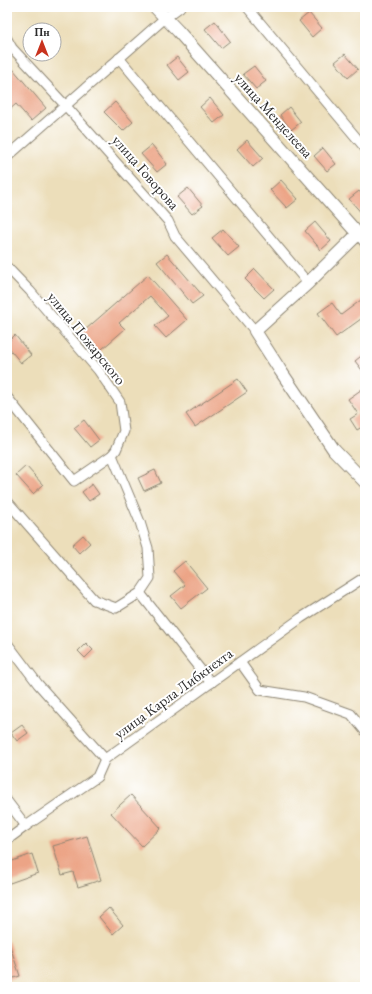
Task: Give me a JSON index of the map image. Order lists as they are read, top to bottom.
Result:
{
  "streets": {
    "street": [
      "улица Менделеева",
      "улица Говорова",
      "улица Пожарского",
      "улица Карла Либкнехта"
    ]
  },
  "north": "top"
}
